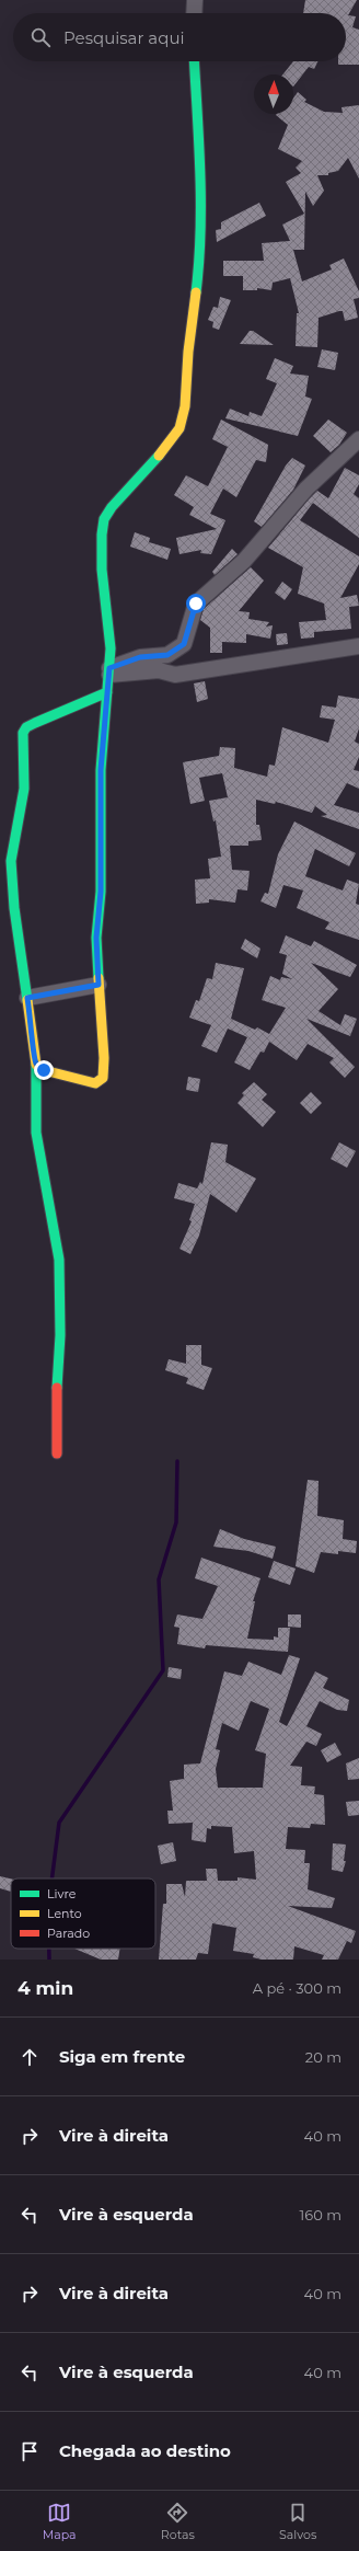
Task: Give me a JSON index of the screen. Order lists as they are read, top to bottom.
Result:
{
  "legend": ["Livre", "Lento", "Parado"],
  "north": "top",
  "page": {
    "search": "Pesquisar aqui",
    "heading": ["4 min", "A pé · 300 m"],
    "list": [
      ["Siga em frente", "20 m"],
      ["Vire à direita", "40 m"],
      ["Vire à esquerda", "160 m"],
      ["Vire à direita", "40 m"],
      ["Vire à esquerda", "40 m"],
      "Chegada ao destino"
    ],
    "nav": ["Mapa", "Rotas", "Salvos"]
  }
}
